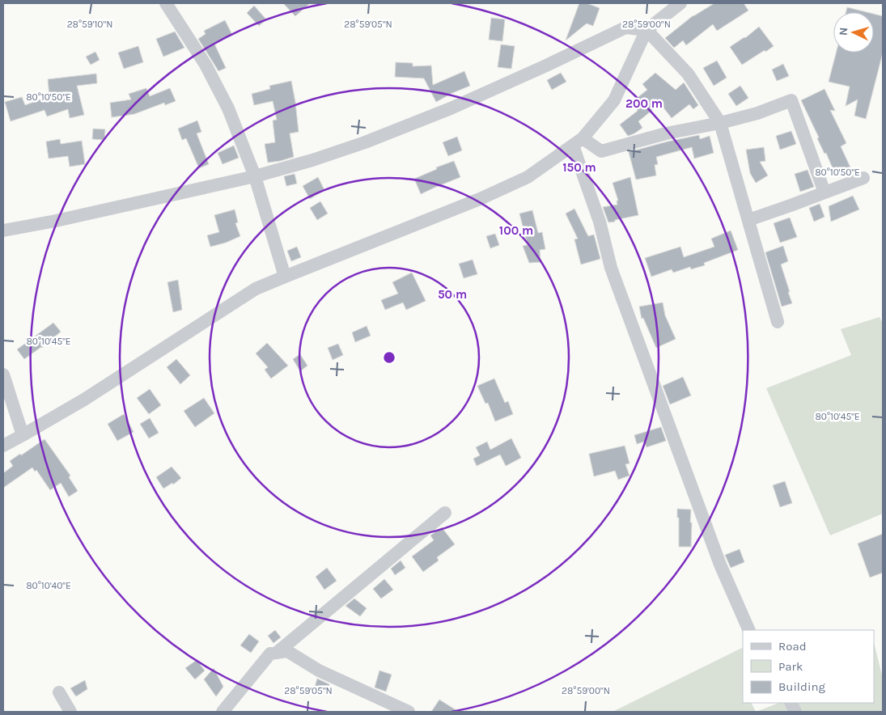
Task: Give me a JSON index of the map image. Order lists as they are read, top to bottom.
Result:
{
  "legend": ["Road", "Park", "Building"],
  "north": "left",
  "coordinates": [
    "28°59'10\"N",
    "28°59'05\"N",
    "28°59'00\"N",
    "80°10'50\"E",
    "80°10'45\"E",
    "80°10'40\"E"
  ],
  "rings": [
    "200 m",
    "150 m",
    "100 m",
    "50 m"
  ]
}
